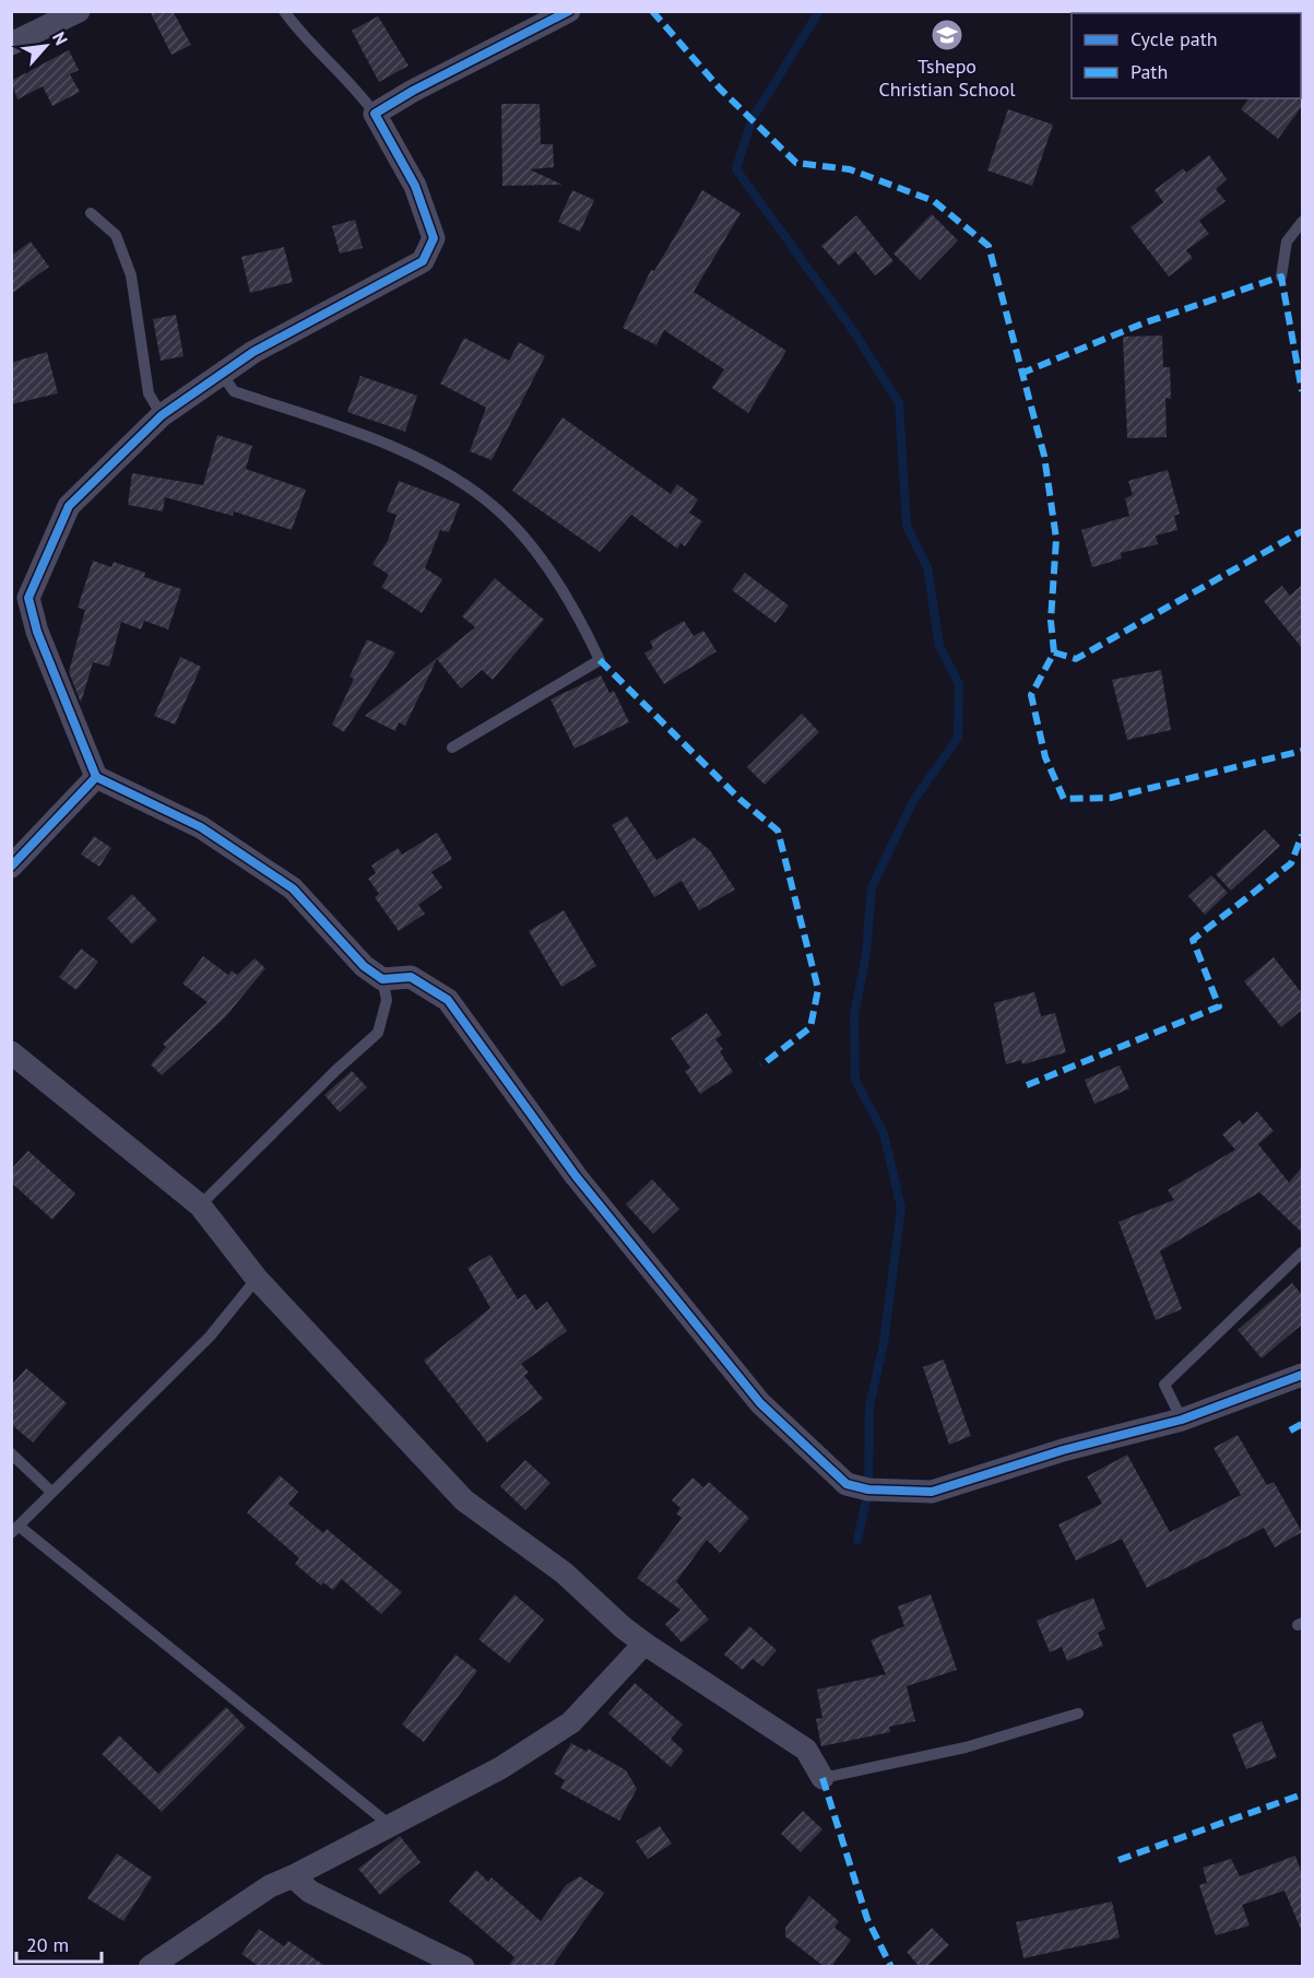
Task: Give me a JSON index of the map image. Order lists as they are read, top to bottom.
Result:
{
  "places": {
    "school or university": ["Tshepo Christian School"]
  },
  "legend": ["Cycle path", "Path"],
  "scale_bar": "20 m",
  "north": "top right"
}
